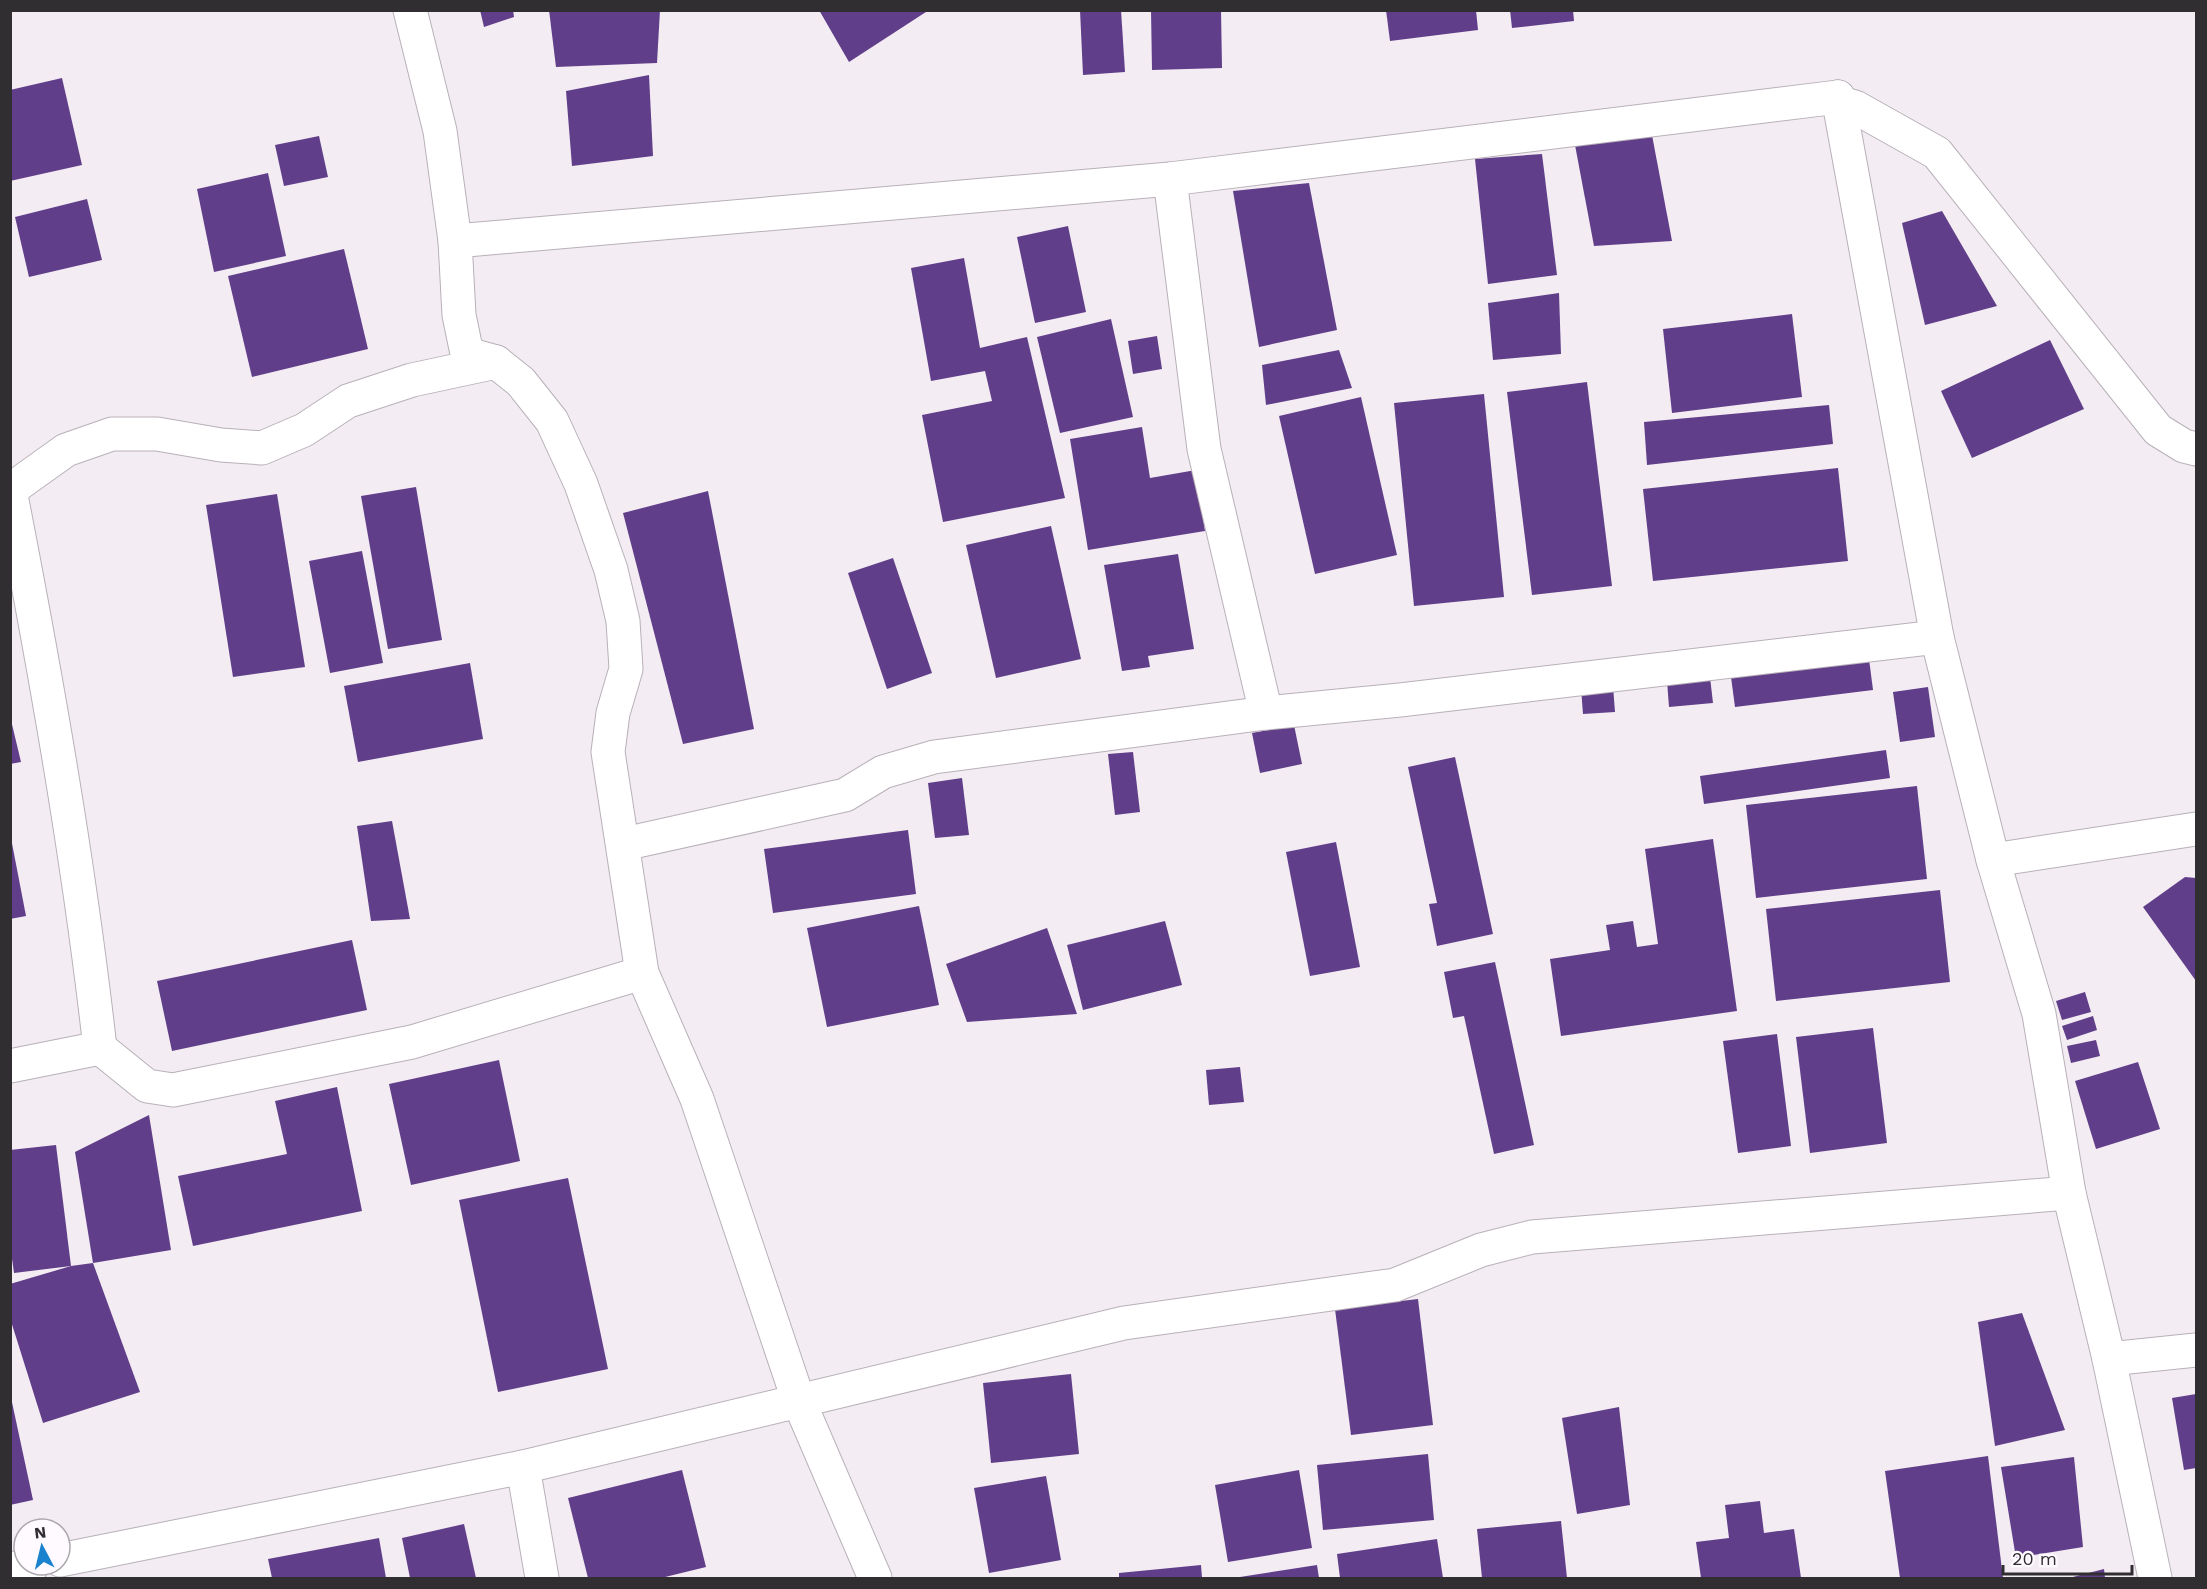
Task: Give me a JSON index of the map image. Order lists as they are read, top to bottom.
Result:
{
  "scale_bar": "20 m",
  "north": "top"
}
